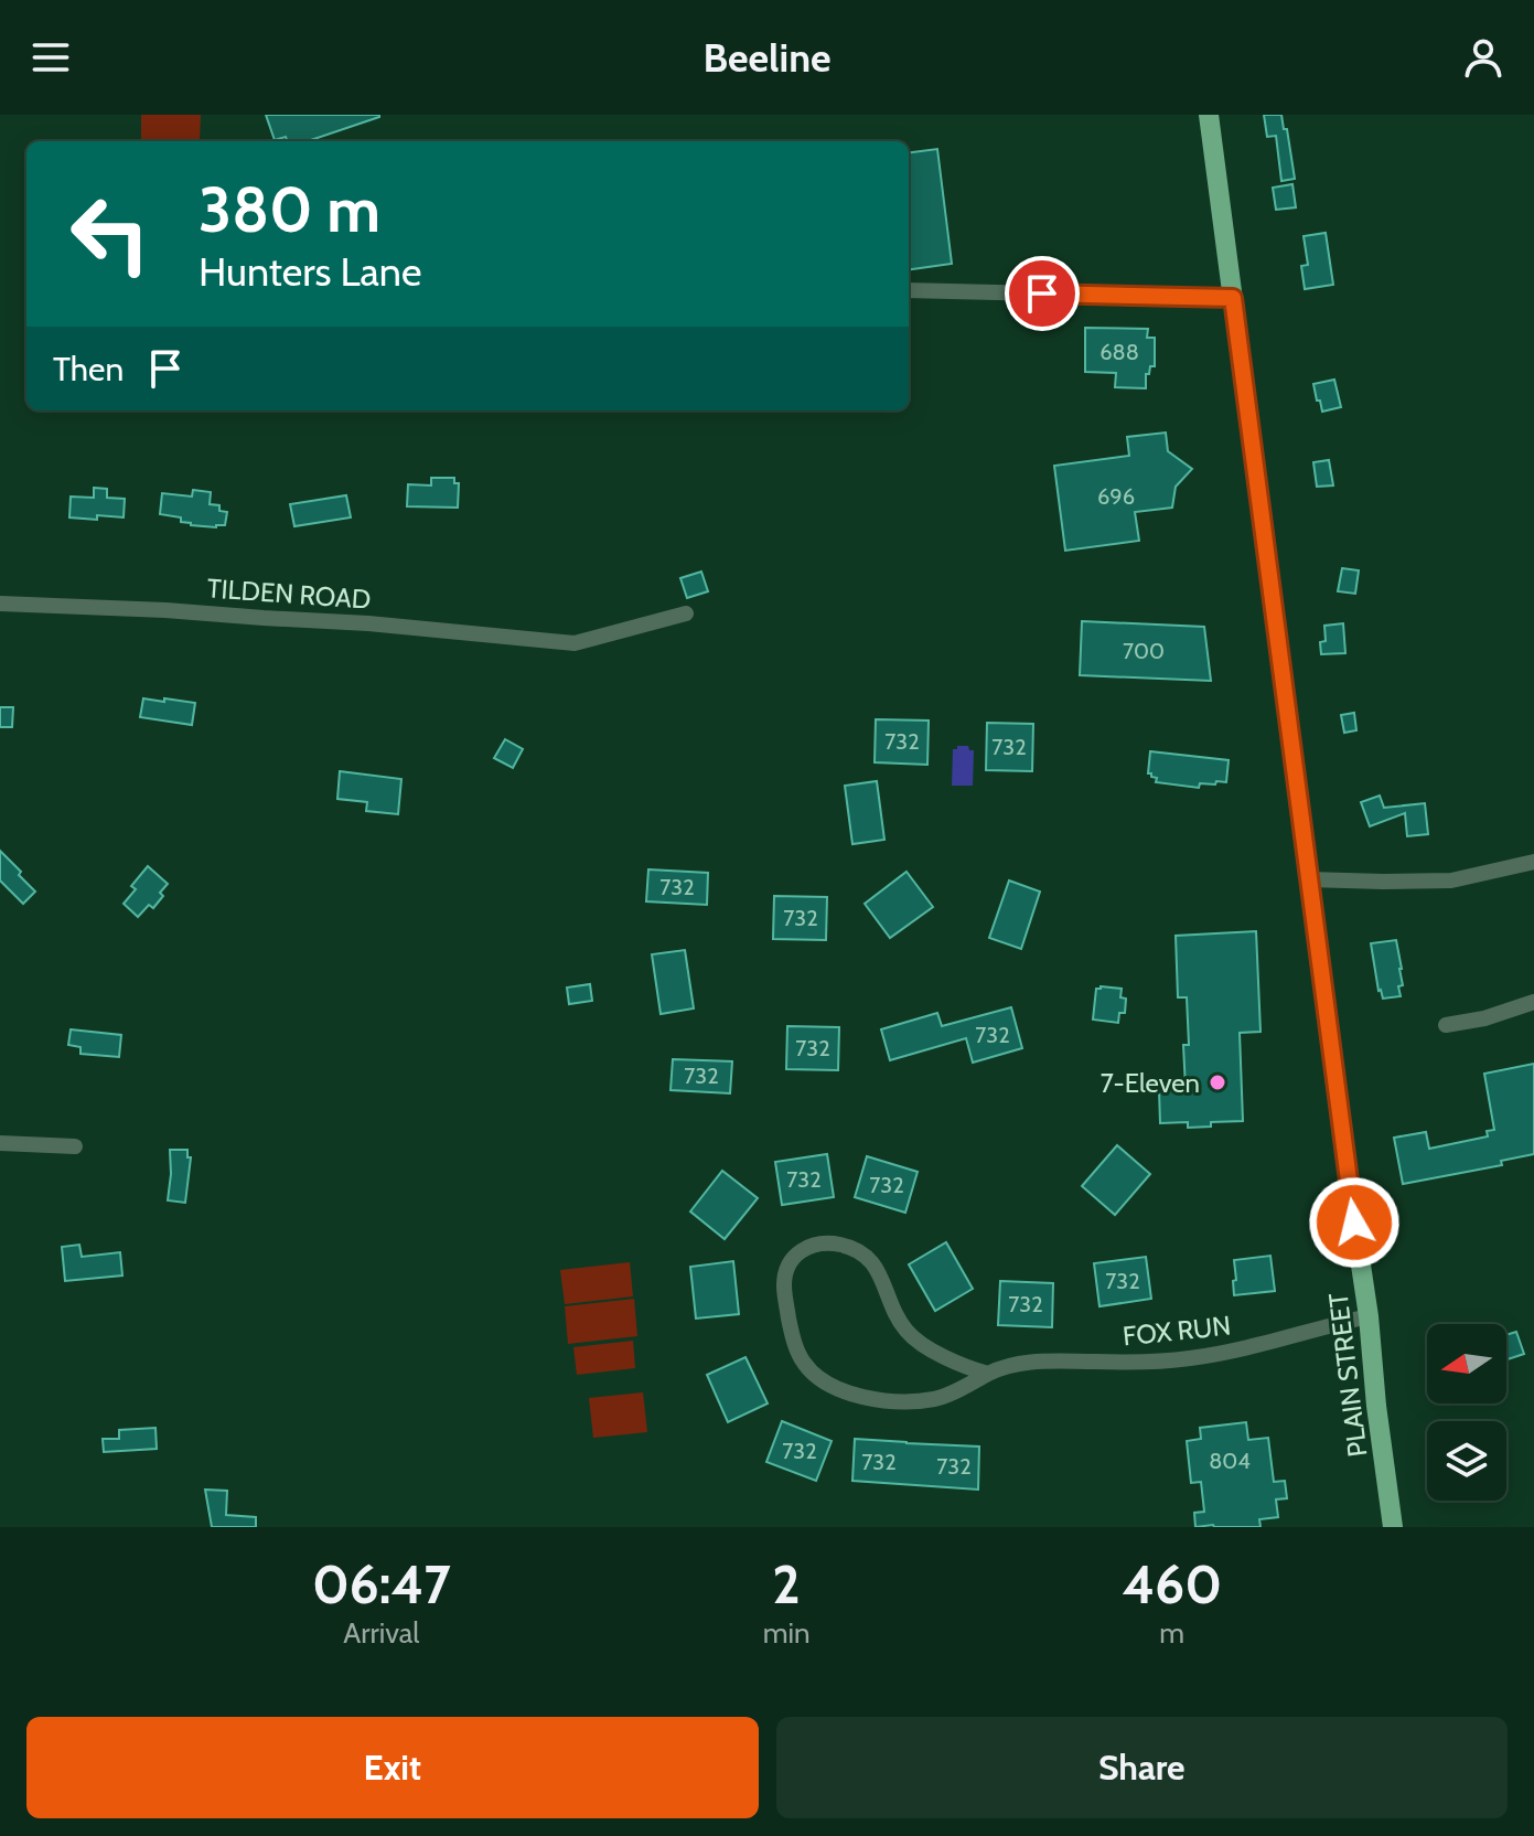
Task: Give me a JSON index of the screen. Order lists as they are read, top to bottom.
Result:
{
  "streets": {
    "main road": ["PLAIN STREET"],
    "street": ["TILDEN ROAD", "FOX RUN"]
  },
  "crossings": [
    ["FOX RUN", "PLAIN STREET"]
  ],
  "places": ["7-Eleven"],
  "house_numbers": [
    "688",
    "696",
    "700",
    "732",
    "732",
    "732",
    "732",
    "732",
    "732",
    "732",
    "732",
    "732",
    "732",
    "732",
    "732",
    "804",
    "732",
    "732"
  ],
  "north": "left",
  "page": {
    "header": "Beeline",
    "turn": ["380 m", "Hunters Lane"],
    "then": "Then",
    "eta": [
      "06:47",
      "Arrival",
      "2",
      "min",
      "460",
      "m"
    ],
    "buttons": ["Exit", "Share"]
  }
}
